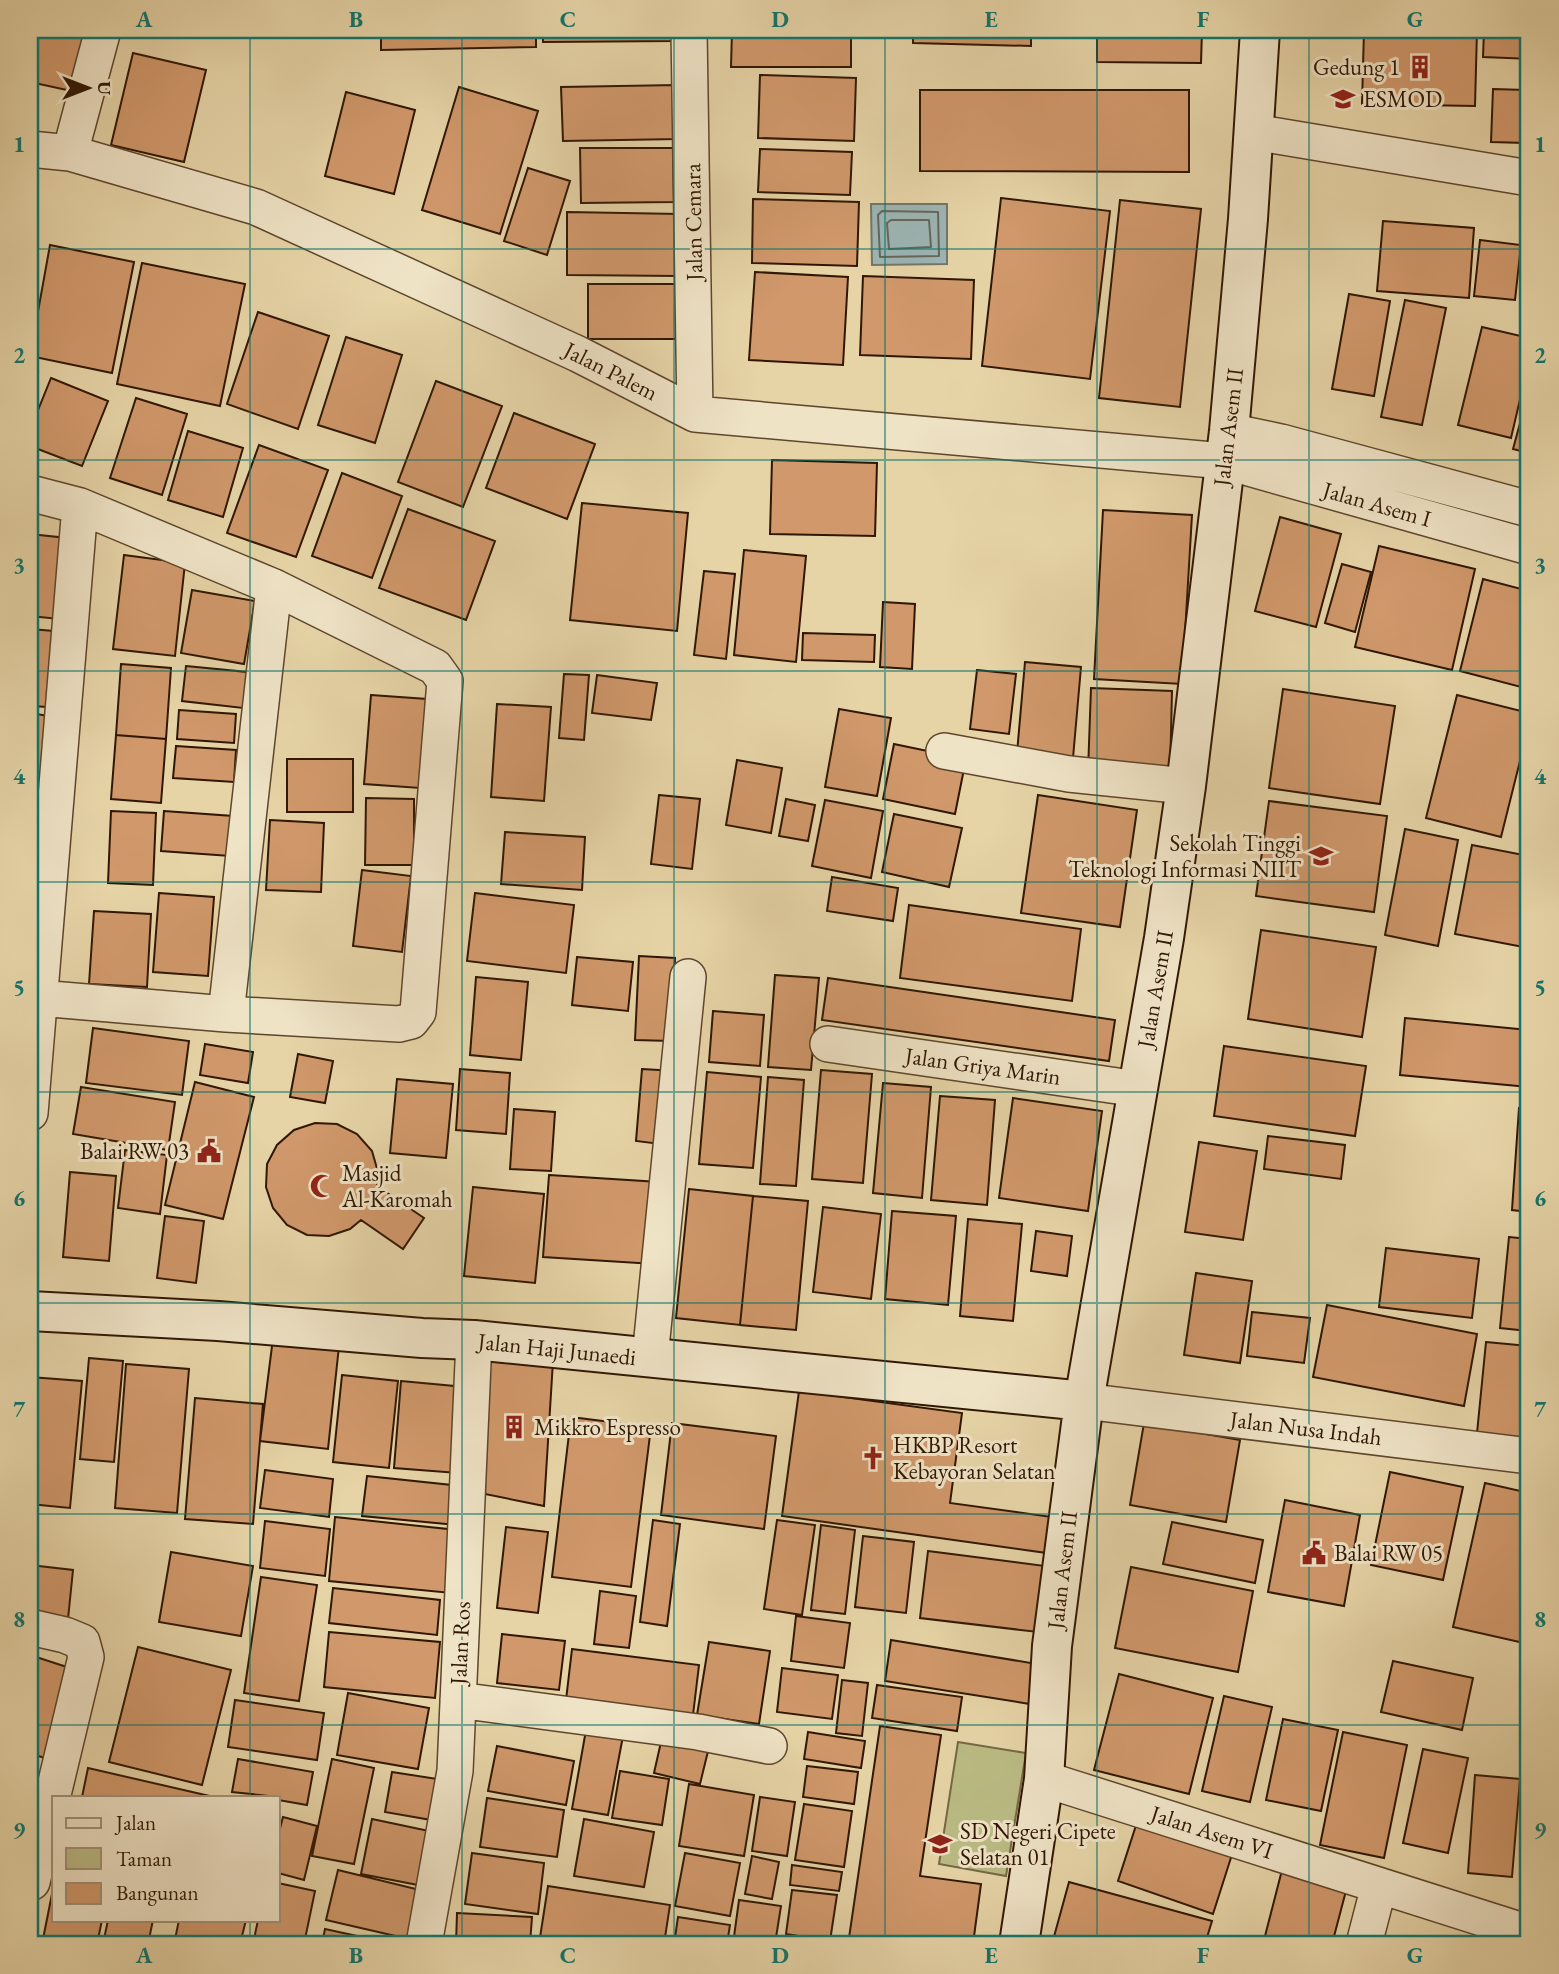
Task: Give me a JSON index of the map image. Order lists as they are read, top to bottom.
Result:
{
  "streets": {
    "street": [
      "Jalan Cemara",
      "Jalan Palem",
      "Jalan Asem II",
      "Jalan Asem I",
      "Jalan Griya Marin",
      "Jalan Haji Junaedi",
      "Jalan Nusa Indah",
      "Jalan Ros",
      "Jalan Asem VI"
    ]
  },
  "crossings": [
    ["Jalan Cemara", "Jalan Palem"],
    ["Jalan Palem", "Jalan Asem II"],
    ["Jalan Palem", "Jalan Asem I"],
    ["Jalan Asem II", "Jalan Asem I"],
    ["Jalan Asem II", "Jalan Griya Marin"],
    ["Jalan Asem II", "Jalan Haji Junaedi"],
    ["Jalan Asem II", "Jalan Nusa Indah"],
    ["Jalan Asem II", "Jalan Asem VI"],
    ["Jalan Haji Junaedi", "Jalan Nusa Indah"],
    ["Jalan Haji Junaedi", "Jalan Ros"]
  ],
  "places": {
    "building": ["Gedung 1", "Mikkro Espresso"],
    "school or university": ["ESMOD", "Sekolah Tinggi Teknologi Informasi NIIT", "SD Negeri Cipete Selatan 01"],
    "public building": ["Balai RW 03", "Balai RW 05"],
    "mosque": ["Masjid Al-Karomah"],
    "church": ["HKBP Resort Kebayoran Selatan"]
  },
  "legend": ["Jalan", "Taman", "Bangunan"],
  "north": "right",
  "grid": {
    "columns": [
      "A",
      "B",
      "C",
      "D",
      "E",
      "F",
      "G"
    ],
    "rows": [
      "1",
      "2",
      "3",
      "4",
      "5",
      "6",
      "7",
      "8",
      "9"
    ]
  }
}
